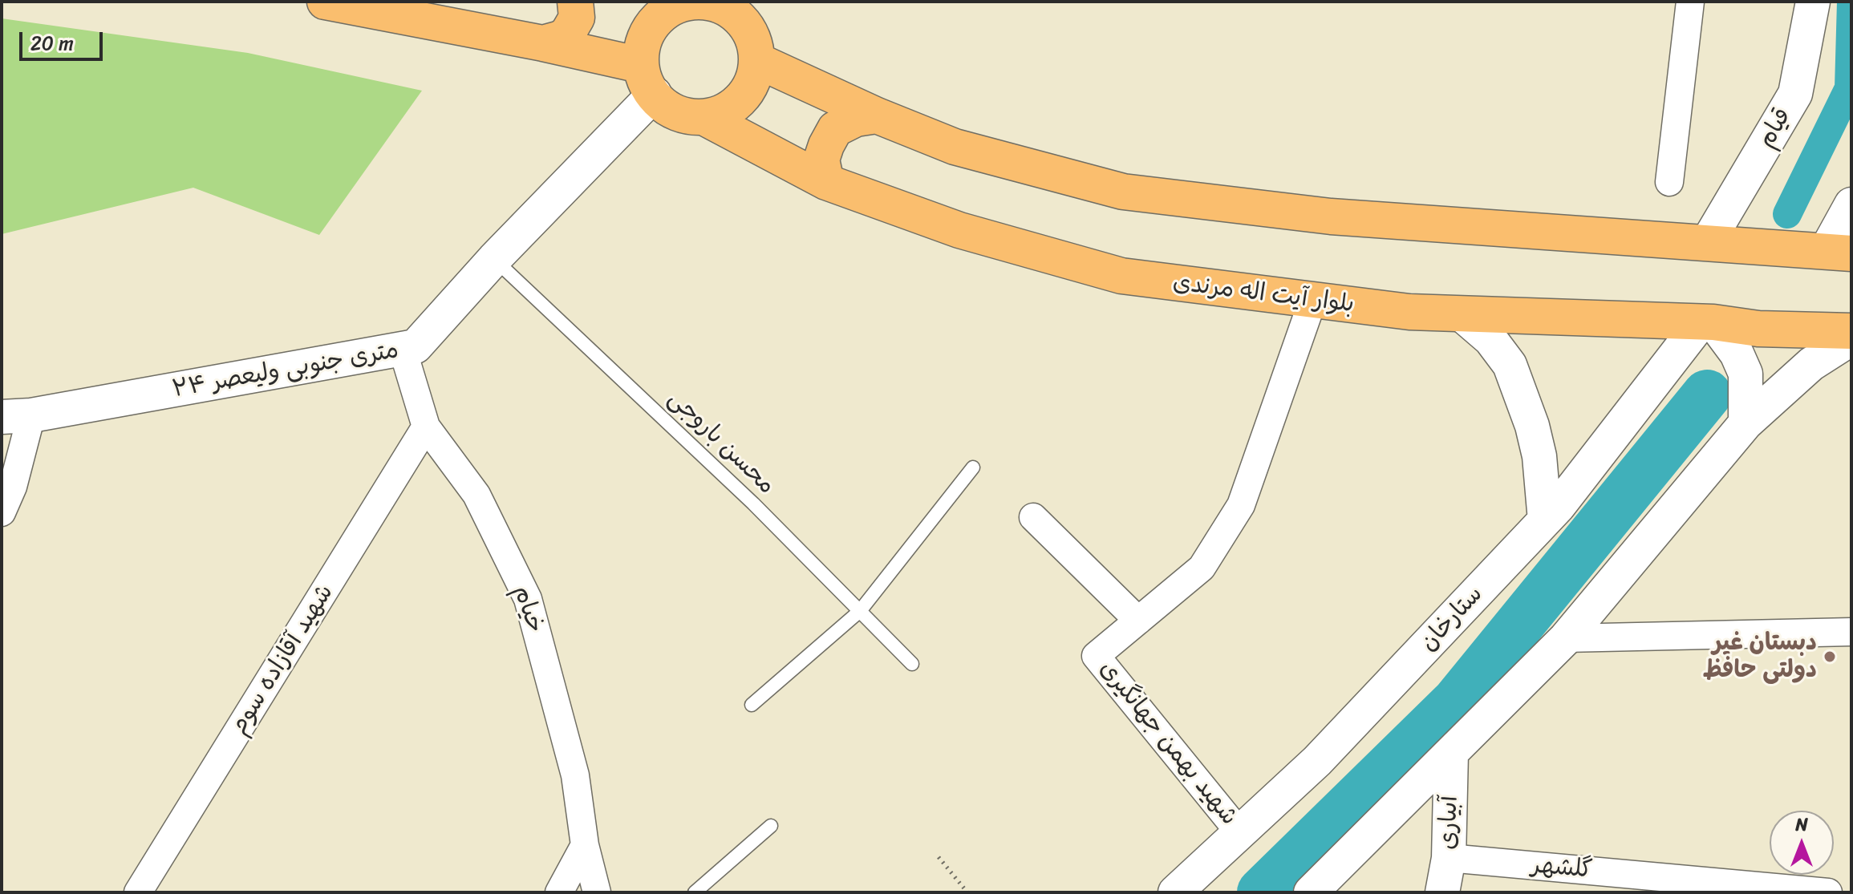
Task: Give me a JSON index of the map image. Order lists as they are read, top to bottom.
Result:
{
  "streets": {
    "main road": ["بلوار آیت اله مرندی"],
    "street": [
      "قیام",
      "۲۴ متری جنوبی ولیعصر",
      "خیام",
      "ستارخان",
      "شهید آقازاده سوم",
      "شهید بهمن جهانگیری",
      "آبیاری",
      "گلشهر"
    ],
    "lane": ["محسن باروجی"]
  },
  "crossings": [
    ["بلوار آیت اله مرندی", "۲۴ متری جنوبی ولیعصر"],
    ["بلوار آیت اله مرندی", "ستارخان"],
    ["بلوار آیت اله مرندی", "شهید بهمن جهانگیری"],
    ["۲۴ متری جنوبی ولیعصر", "محسن باروجی"],
    ["۲۴ متری جنوبی ولیعصر", "خیام"],
    ["خیام", "شهید آقازاده سوم"],
    ["ستارخان", "شهید بهمن جهانگیری"],
    ["آبیاری", "گلشهر"]
  ],
  "places": ["دبستان غیر دولتی حافظ"],
  "scale_bar": "20 m",
  "north": "top"
}
